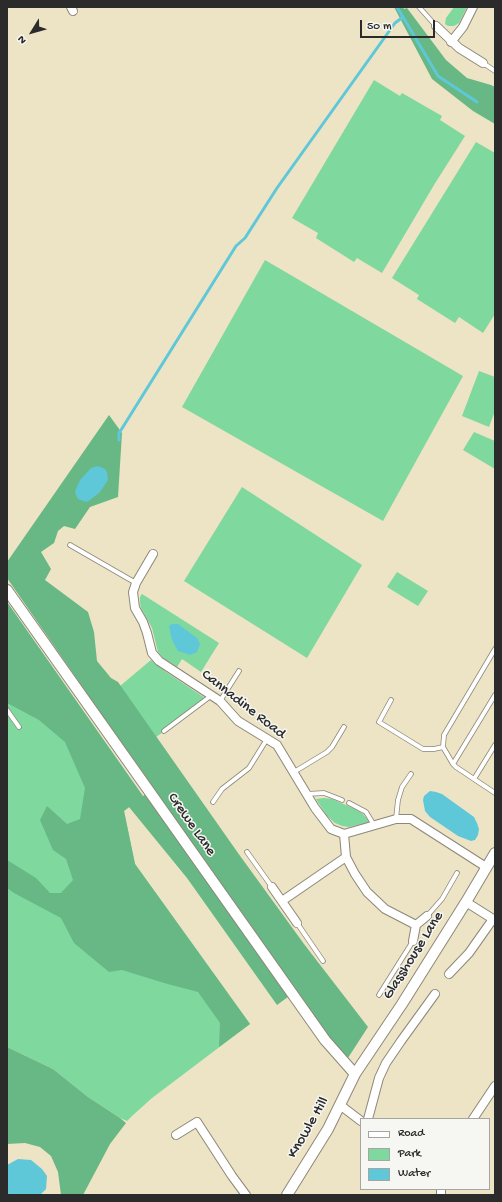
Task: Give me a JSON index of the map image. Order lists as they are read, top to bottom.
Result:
{
  "streets": {
    "street": [
      "Cannadine Road",
      "Crewe Lane",
      "Glasshouse Lane",
      "Knowle Hill"
    ]
  },
  "crossings": [
    ["Crewe Lane", "Glasshouse Lane"],
    ["Crewe Lane", "Knowle Hill"],
    ["Glasshouse Lane", "Knowle Hill"]
  ],
  "legend": ["Road", "Park", "Water"],
  "scale_bar": "50 m",
  "north": "bottom left"
}
